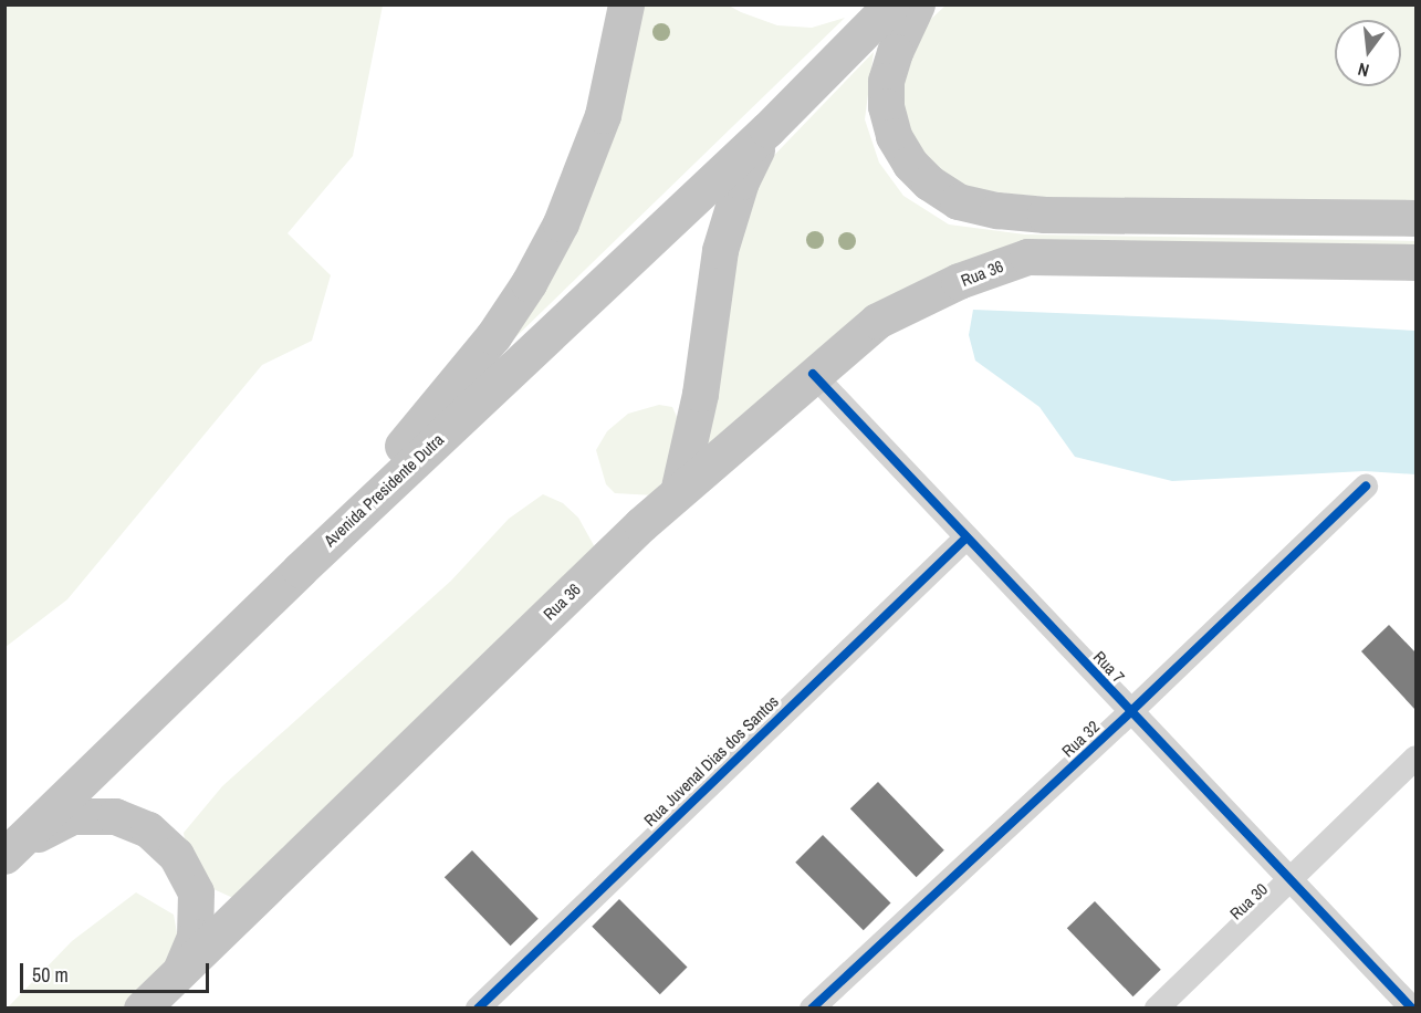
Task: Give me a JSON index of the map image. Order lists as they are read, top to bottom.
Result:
{
  "streets": {
    "highway": ["Rua 36", "Avenida Presidente Dutra"],
    "street": [
      "Rua 7",
      "Rua 32",
      "Rua Juvenal Dias dos Santos",
      "Rua 30"
    ]
  },
  "crossings": [
    ["Rua 36", "Rua 7"],
    ["Rua 7", "Rua 32"],
    ["Rua 7", "Rua Juvenal Dias dos Santos"],
    ["Rua 7", "Rua 30"]
  ],
  "scale_bar": "50 m",
  "north": "bottom"
}
